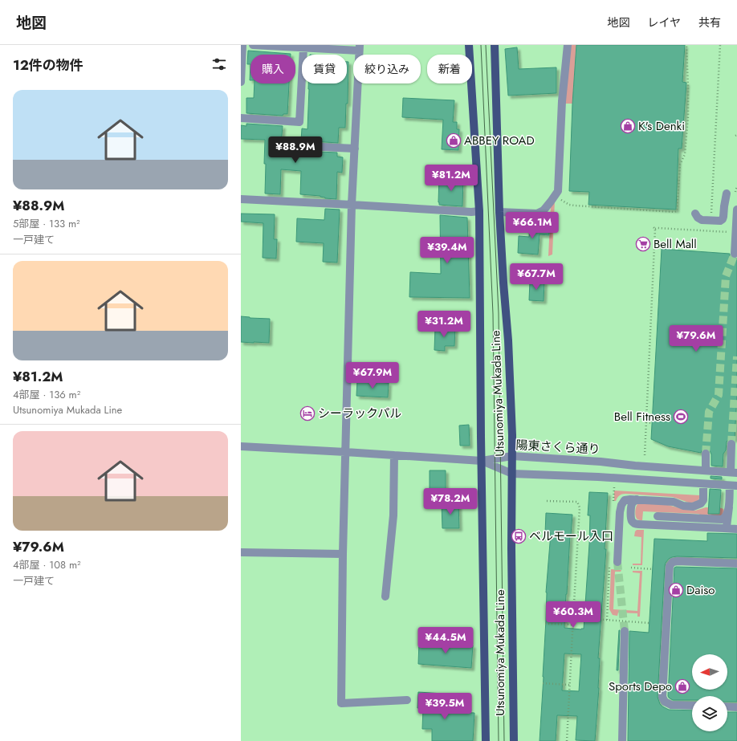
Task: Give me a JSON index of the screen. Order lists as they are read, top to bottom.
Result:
{
  "streets": {
    "main road": ["Utsunomiya Mukada Line"],
    "street": ["陽東さくら通り"]
  },
  "crossings": [
    ["Utsunomiya Mukada Line", "陽東さくら通り"]
  ],
  "places": {
    "shop": [
      "K's Denki",
      "ABBEY ROAD",
      "Daiso",
      "Sports Depo"
    ],
    "supermarket": ["Bell Mall"],
    "hotel": ["シーラックパル"],
    "sports": ["Bell Fitness"],
    "bus stop": ["ベルモール入口"]
  },
  "north": "left",
  "page": {
    "header": "地図",
    "nav": ["地図", "レイヤ", "共有"],
    "heading": "12件の物件",
    "chip": [
      "購入",
      "賃貸",
      "絞り込み",
      "新着"
    ],
    "list": [
      {
        "name": "¥88.9M",
        "note": "5部屋 · 133 m² · 一戸建て"
      },
      {
        "name": "¥81.2M",
        "note": "4部屋 · 136 m² · Utsunomiya Mukada Line"
      },
      {
        "name": "¥79.6M",
        "note": "4部屋 · 108 m² · 一戸建て"
      }
    ],
    "price": [
      "¥88.9M",
      "¥81.2M",
      "¥66.1M",
      "¥39.4M",
      "¥67.7M",
      "¥31.2M",
      "¥79.6M",
      "¥67.9M",
      "¥78.2M",
      "¥60.3M",
      "¥44.5M",
      "¥39.5M"
    ]
  }
}
